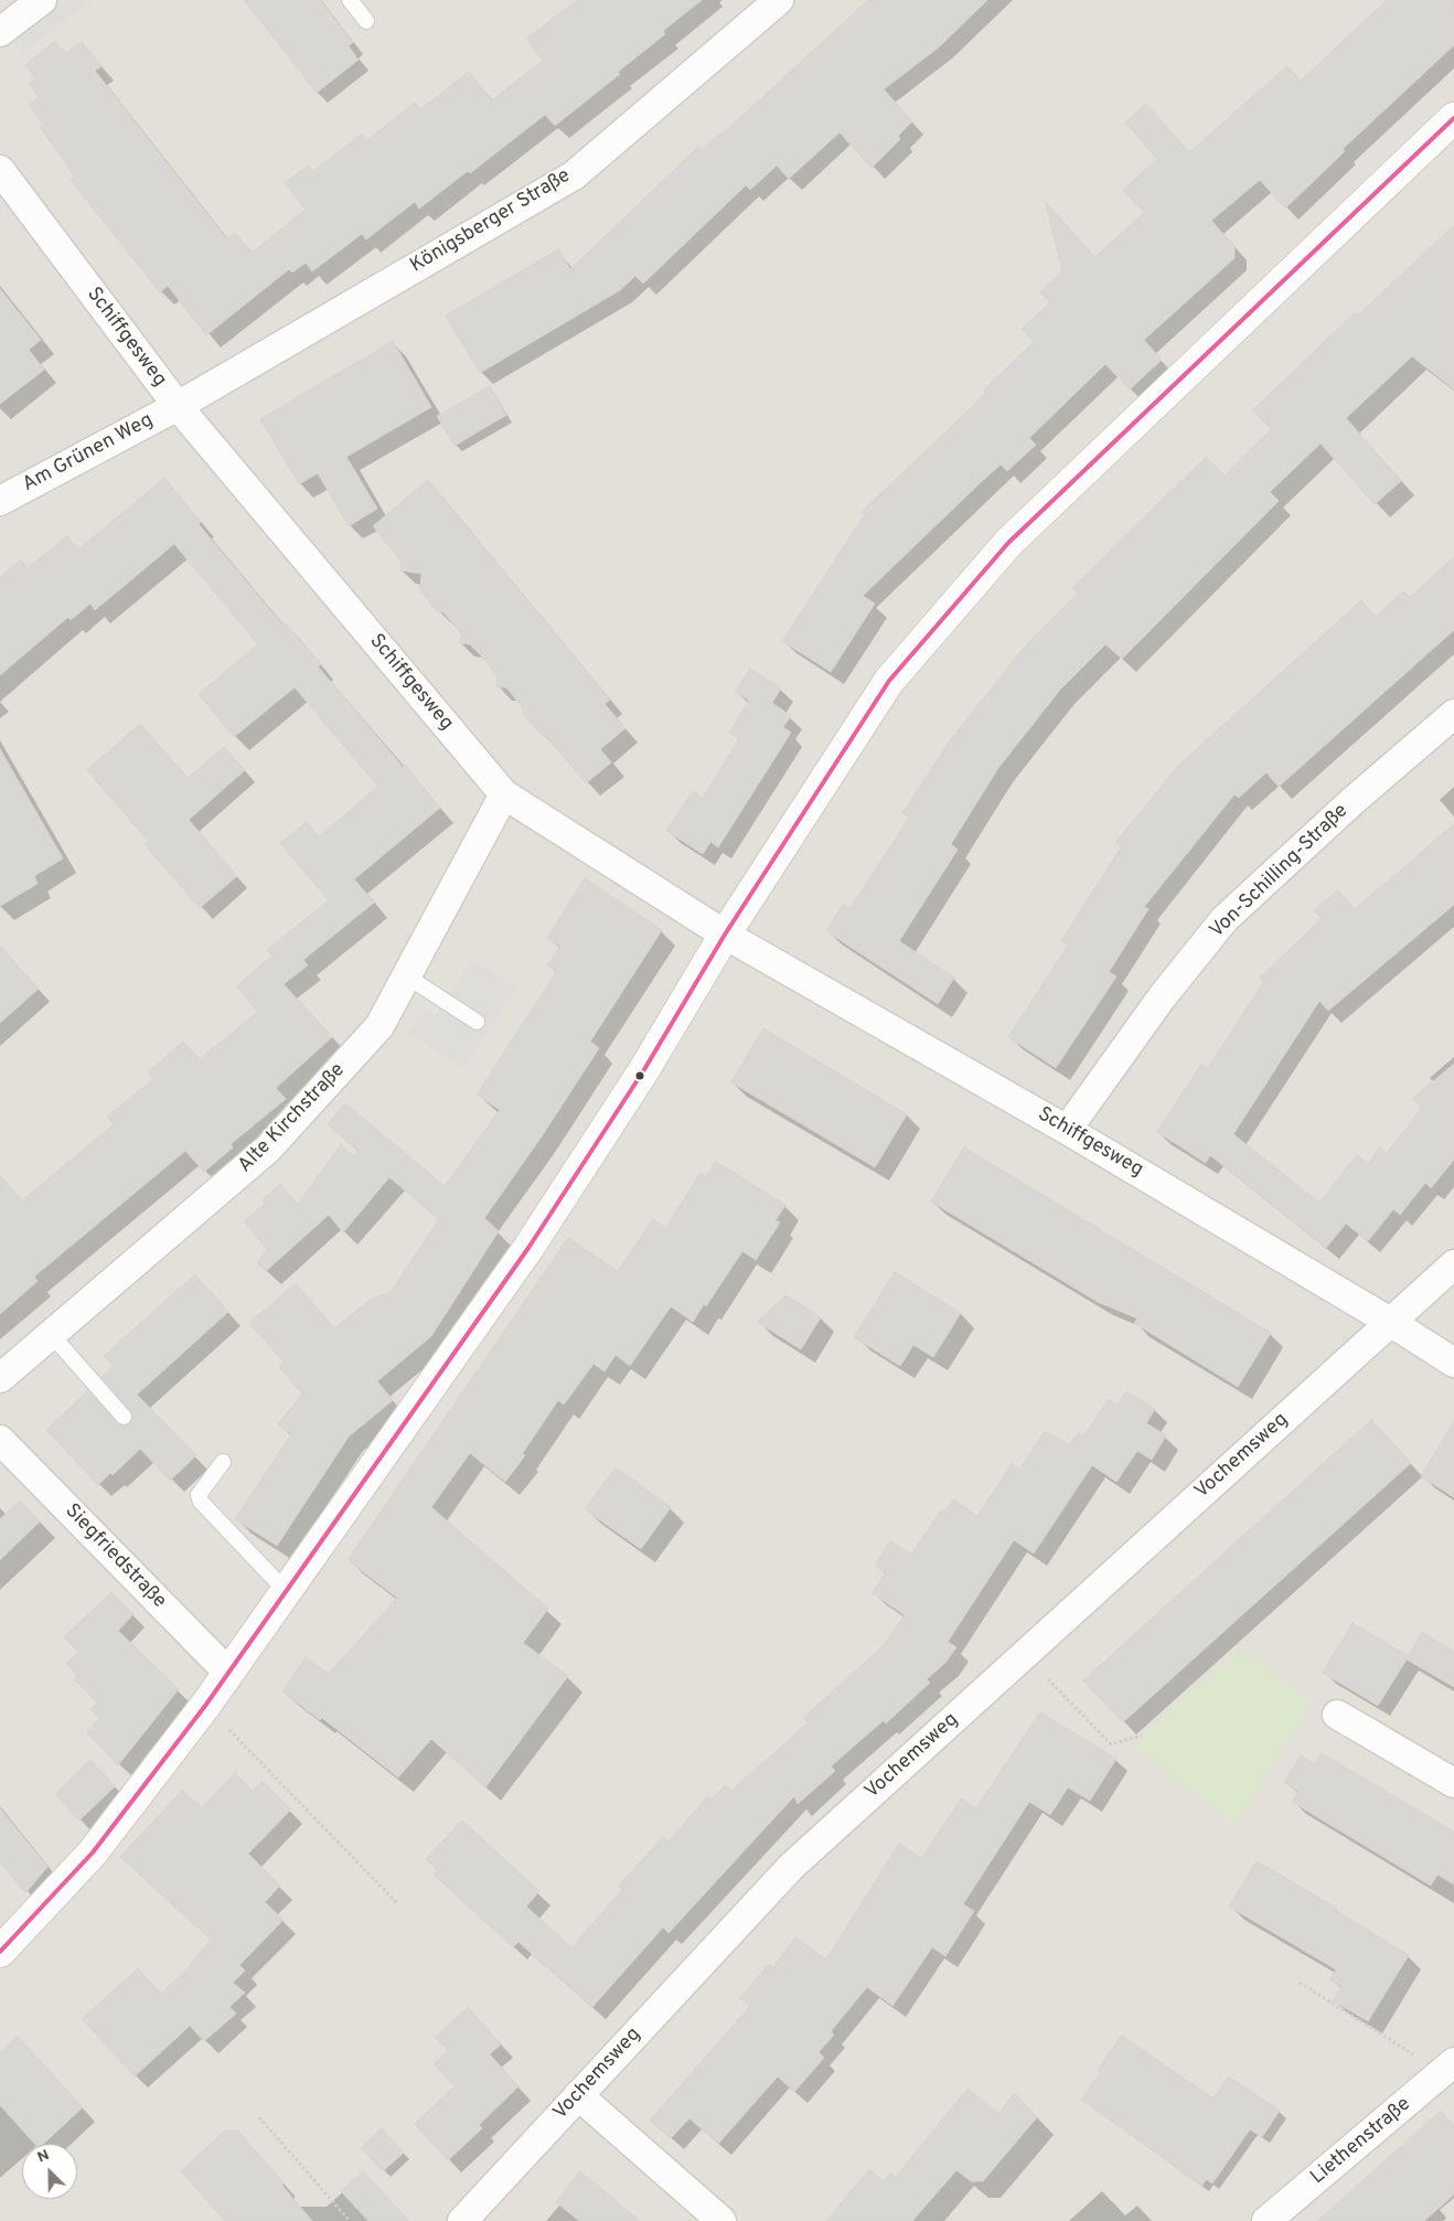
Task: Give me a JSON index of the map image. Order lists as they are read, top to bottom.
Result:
{
  "streets": {
    "street": [
      "Königsberger Straße",
      "Schiffgesweg",
      "Am Grünen Weg",
      "Von-Schilling-Straße",
      "Alte Kirchstraße",
      "Vochemsweg",
      "Siegfriedstraße",
      "Liethenstraße"
    ]
  },
  "crossings": [
    ["Königsberger Straße", "Schiffgesweg"],
    ["Königsberger Straße", "Am Grünen Weg"],
    ["Schiffgesweg", "Am Grünen Weg"],
    ["Schiffgesweg", "Von-Schilling-Straße"],
    ["Schiffgesweg", "Alte Kirchstraße"],
    ["Schiffgesweg", "Vochemsweg"]
  ],
  "north": "top left"
}
